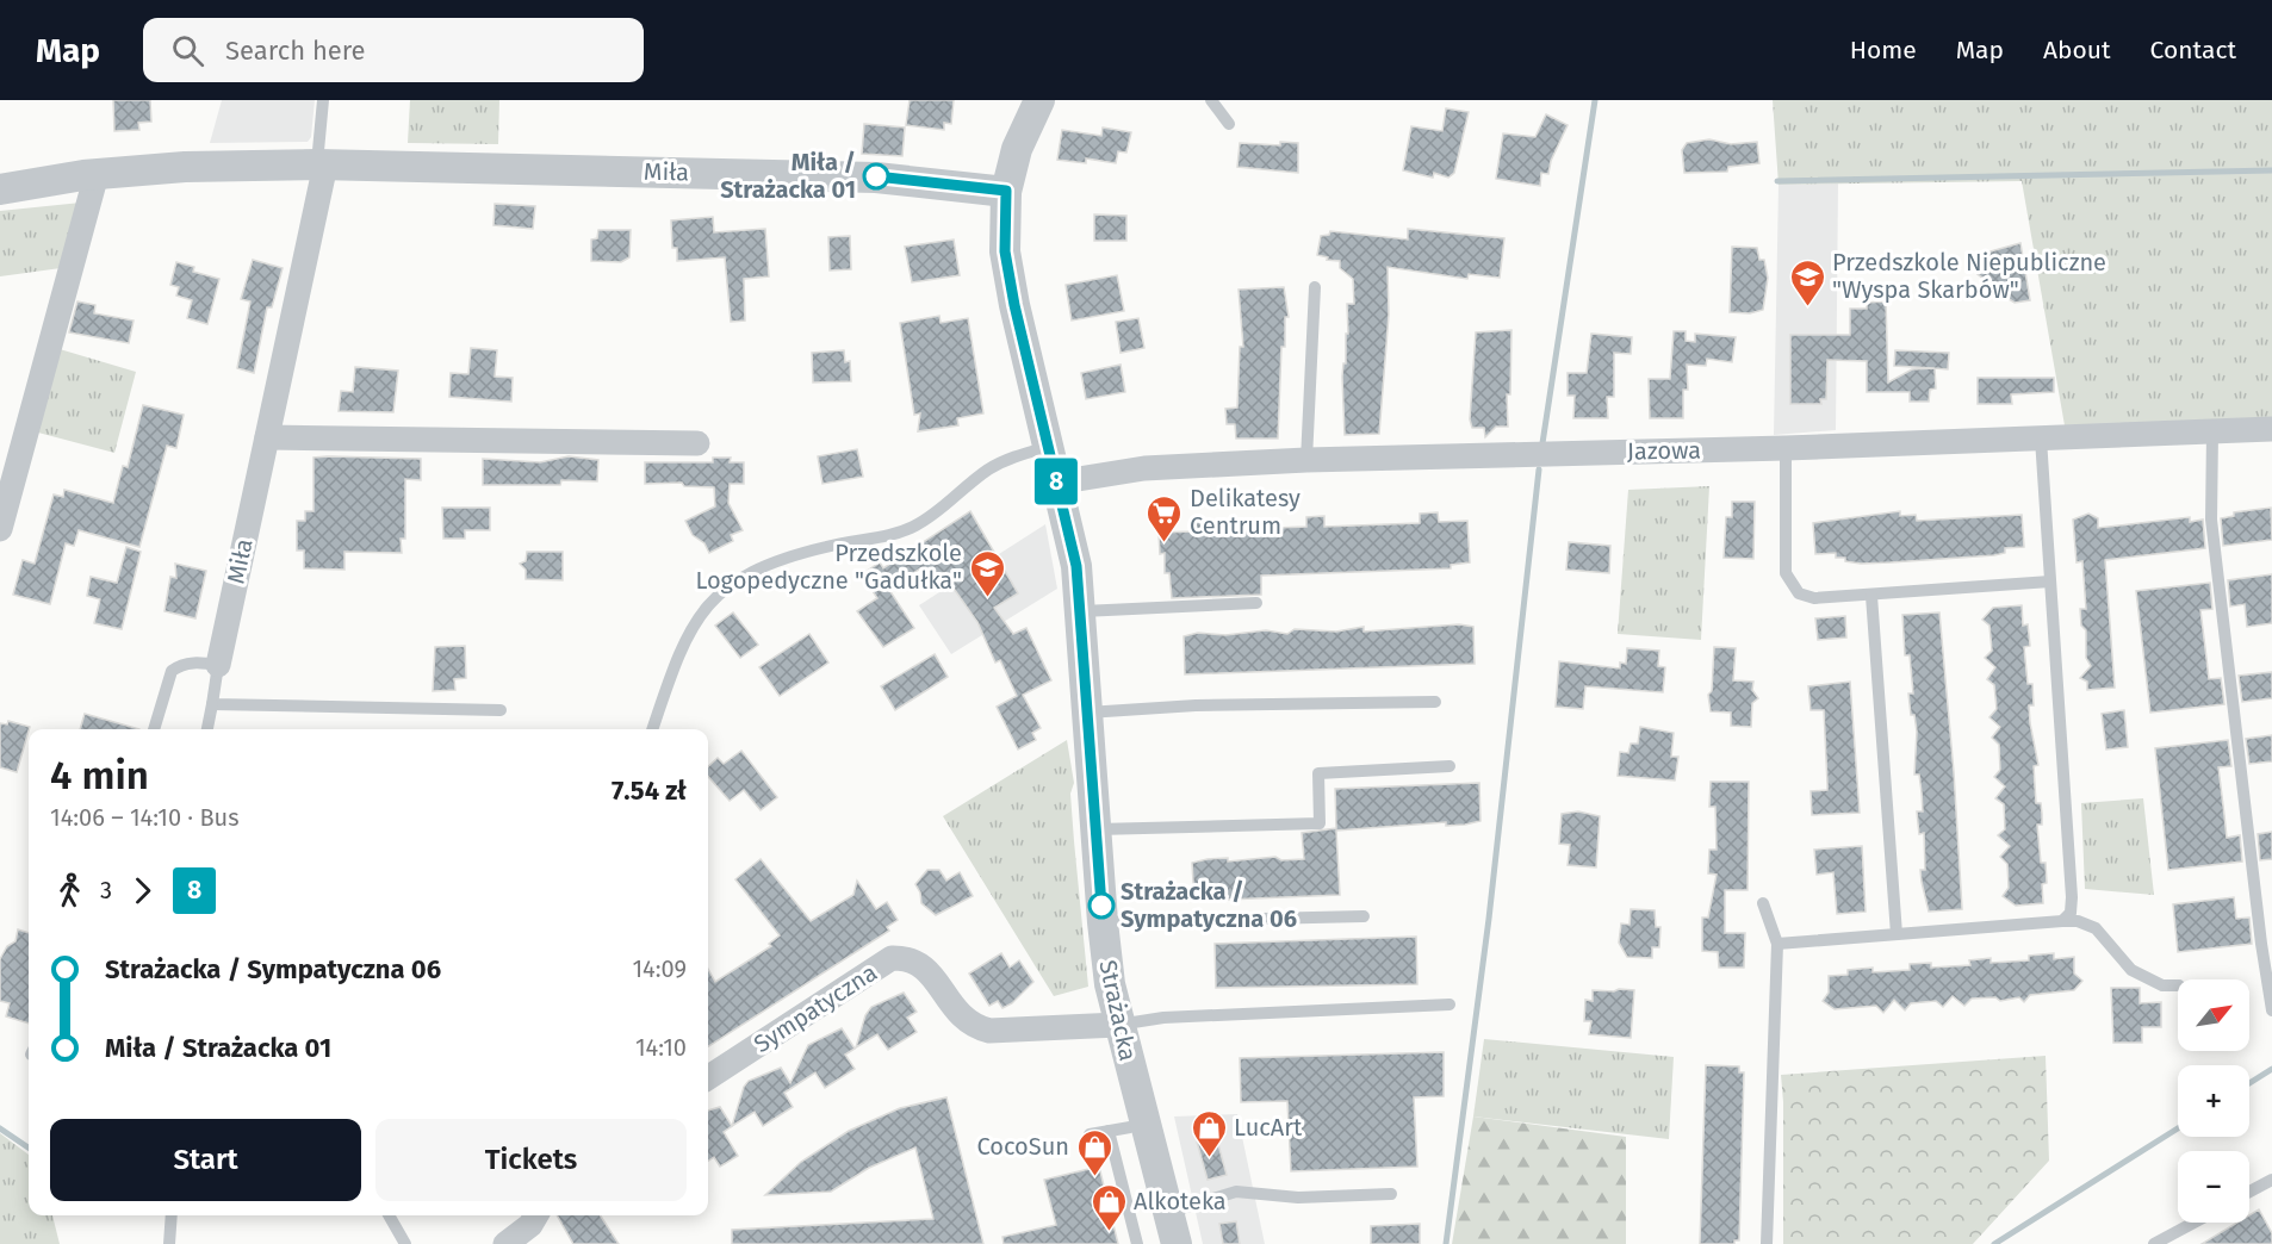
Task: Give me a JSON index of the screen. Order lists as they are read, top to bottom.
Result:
{
  "streets": {
    "street": [
      "Miła",
      "Jazowa",
      "Sympatyczna",
      "Strażacka"
    ]
  },
  "crossings": [
    ["Miła", "Strażacka"],
    ["Jazowa", "Strażacka"],
    ["Sympatyczna", "Strażacka"]
  ],
  "places": {
    "other": ["Miła / Strażacka 01", "Strażacka / Sympatyczna 06"],
    "school or university": ["Przedszkole Niepubliczne \"Wyspa Skarbów\"", "Przedszkole Logopedyczne \"Gadułka\""],
    "supermarket": ["Delikatesy Centrum"],
    "shop": ["LucArt", "CocoSun", "Alkoteka"]
  },
  "lines": ["bus line 8"],
  "north": "top right",
  "page": {
    "header": "Map",
    "search": "Search here",
    "nav": [
      "Home",
      "Map",
      "About",
      "Contact"
    ],
    "on_map": "8",
    "heading": ["4 min", "14:06 – 14:10 · Bus", "7.54 zł"],
    "legs": ["3", "8"],
    "list": [
      {
        "name": "Strażacka / Sympatyczna 06",
        "value": "14:09"
      },
      {
        "name": "Miła / Strażacka 01",
        "value": "14:10"
      }
    ],
    "map_buttons": ["+", "−"],
    "buttons": ["Start", "Tickets"]
  }
}
